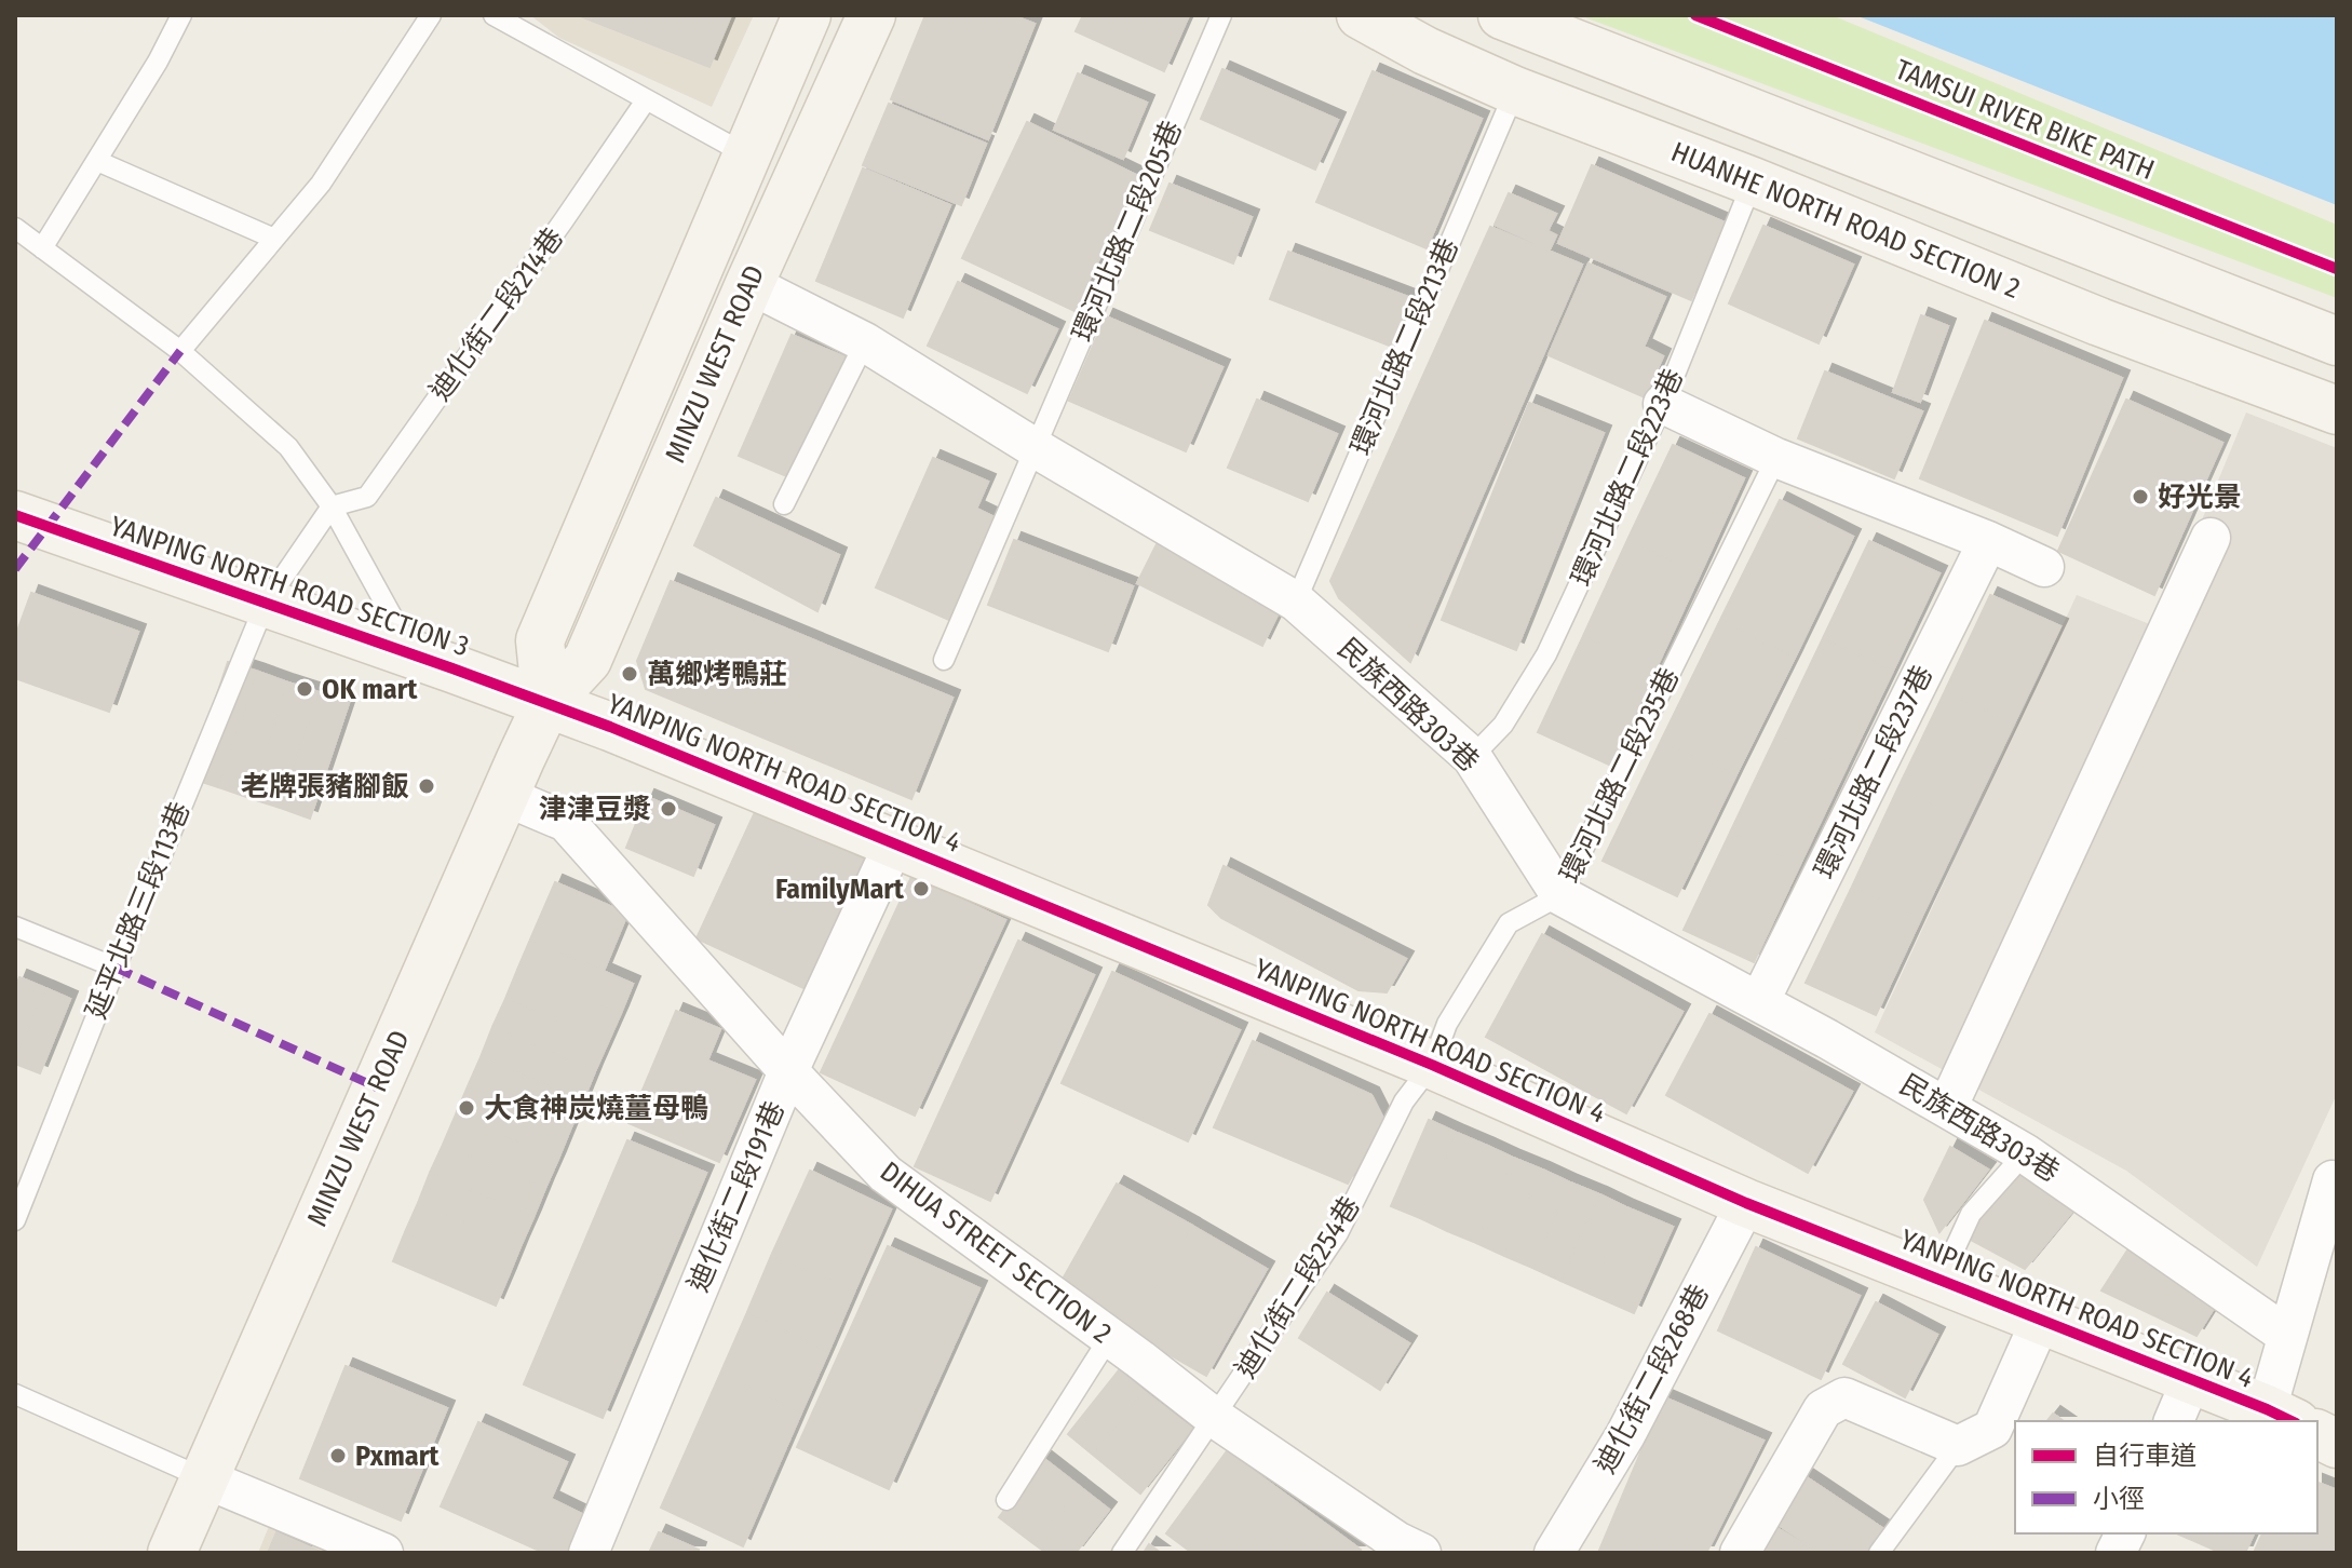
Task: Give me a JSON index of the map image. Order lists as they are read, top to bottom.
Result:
{
  "streets": {
    "street": [
      "HUANHE NORTH ROAD SECTION 2",
      "MINZU WEST ROAD",
      "YANPING NORTH ROAD SECTION 3",
      "民族西路303巷",
      "環河北路二段237巷",
      "YANPING NORTH ROAD SECTION 4",
      "迪化街二段191巷",
      "DIHUA STREET SECTION 2",
      "迪化街二段268巷"
    ],
    "lane": [
      "環河北路二段205巷",
      "迪化街二段214巷",
      "環河北路二段213巷",
      "環河北路二段223巷",
      "環河北路二段235巷",
      "延平北路三段113巷",
      "迪化街二段254巷"
    ],
    "cycle path": ["TAMSUI RIVER BIKE PATH"]
  },
  "crossings": [
    ["HUANHE NORTH ROAD SECTION 2", "環河北路二段213巷"],
    ["HUANHE NORTH ROAD SECTION 2", "環河北路二段223巷"],
    ["環河北路二段205巷", "民族西路303巷"],
    ["迪化街二段214巷", "延平北路三段113巷"],
    ["環河北路二段213巷", "民族西路303巷"],
    ["MINZU WEST ROAD", "YANPING NORTH ROAD SECTION 3"],
    ["MINZU WEST ROAD", "民族西路303巷"],
    ["MINZU WEST ROAD", "YANPING NORTH ROAD SECTION 4"],
    ["MINZU WEST ROAD", "DIHUA STREET SECTION 2"],
    ["環河北路二段223巷", "民族西路303巷"],
    ["YANPING NORTH ROAD SECTION 3", "YANPING NORTH ROAD SECTION 4"],
    ["YANPING NORTH ROAD SECTION 3", "延平北路三段113巷"],
    ["民族西路303巷", "環河北路二段237巷"],
    ["民族西路303巷", "環河北路二段235巷"],
    ["YANPING NORTH ROAD SECTION 4", "環河北路二段235巷"],
    ["YANPING NORTH ROAD SECTION 4", "迪化街二段191巷"],
    ["YANPING NORTH ROAD SECTION 4", "迪化街二段254巷"],
    ["YANPING NORTH ROAD SECTION 4", "迪化街二段268巷"],
    ["環河北路二段235巷", "迪化街二段254巷"],
    ["迪化街二段191巷", "DIHUA STREET SECTION 2"],
    ["DIHUA STREET SECTION 2", "迪化街二段254巷"]
  ],
  "places": [
    "好光景",
    "萬鄉烤鴨莊",
    "OK mart",
    "老牌張豬腳飯",
    "津津豆漿",
    "FamilyMart",
    "大食神炭燒薑母鴨",
    "Pxmart"
  ],
  "legend": ["自行車道", "小徑"]
}
